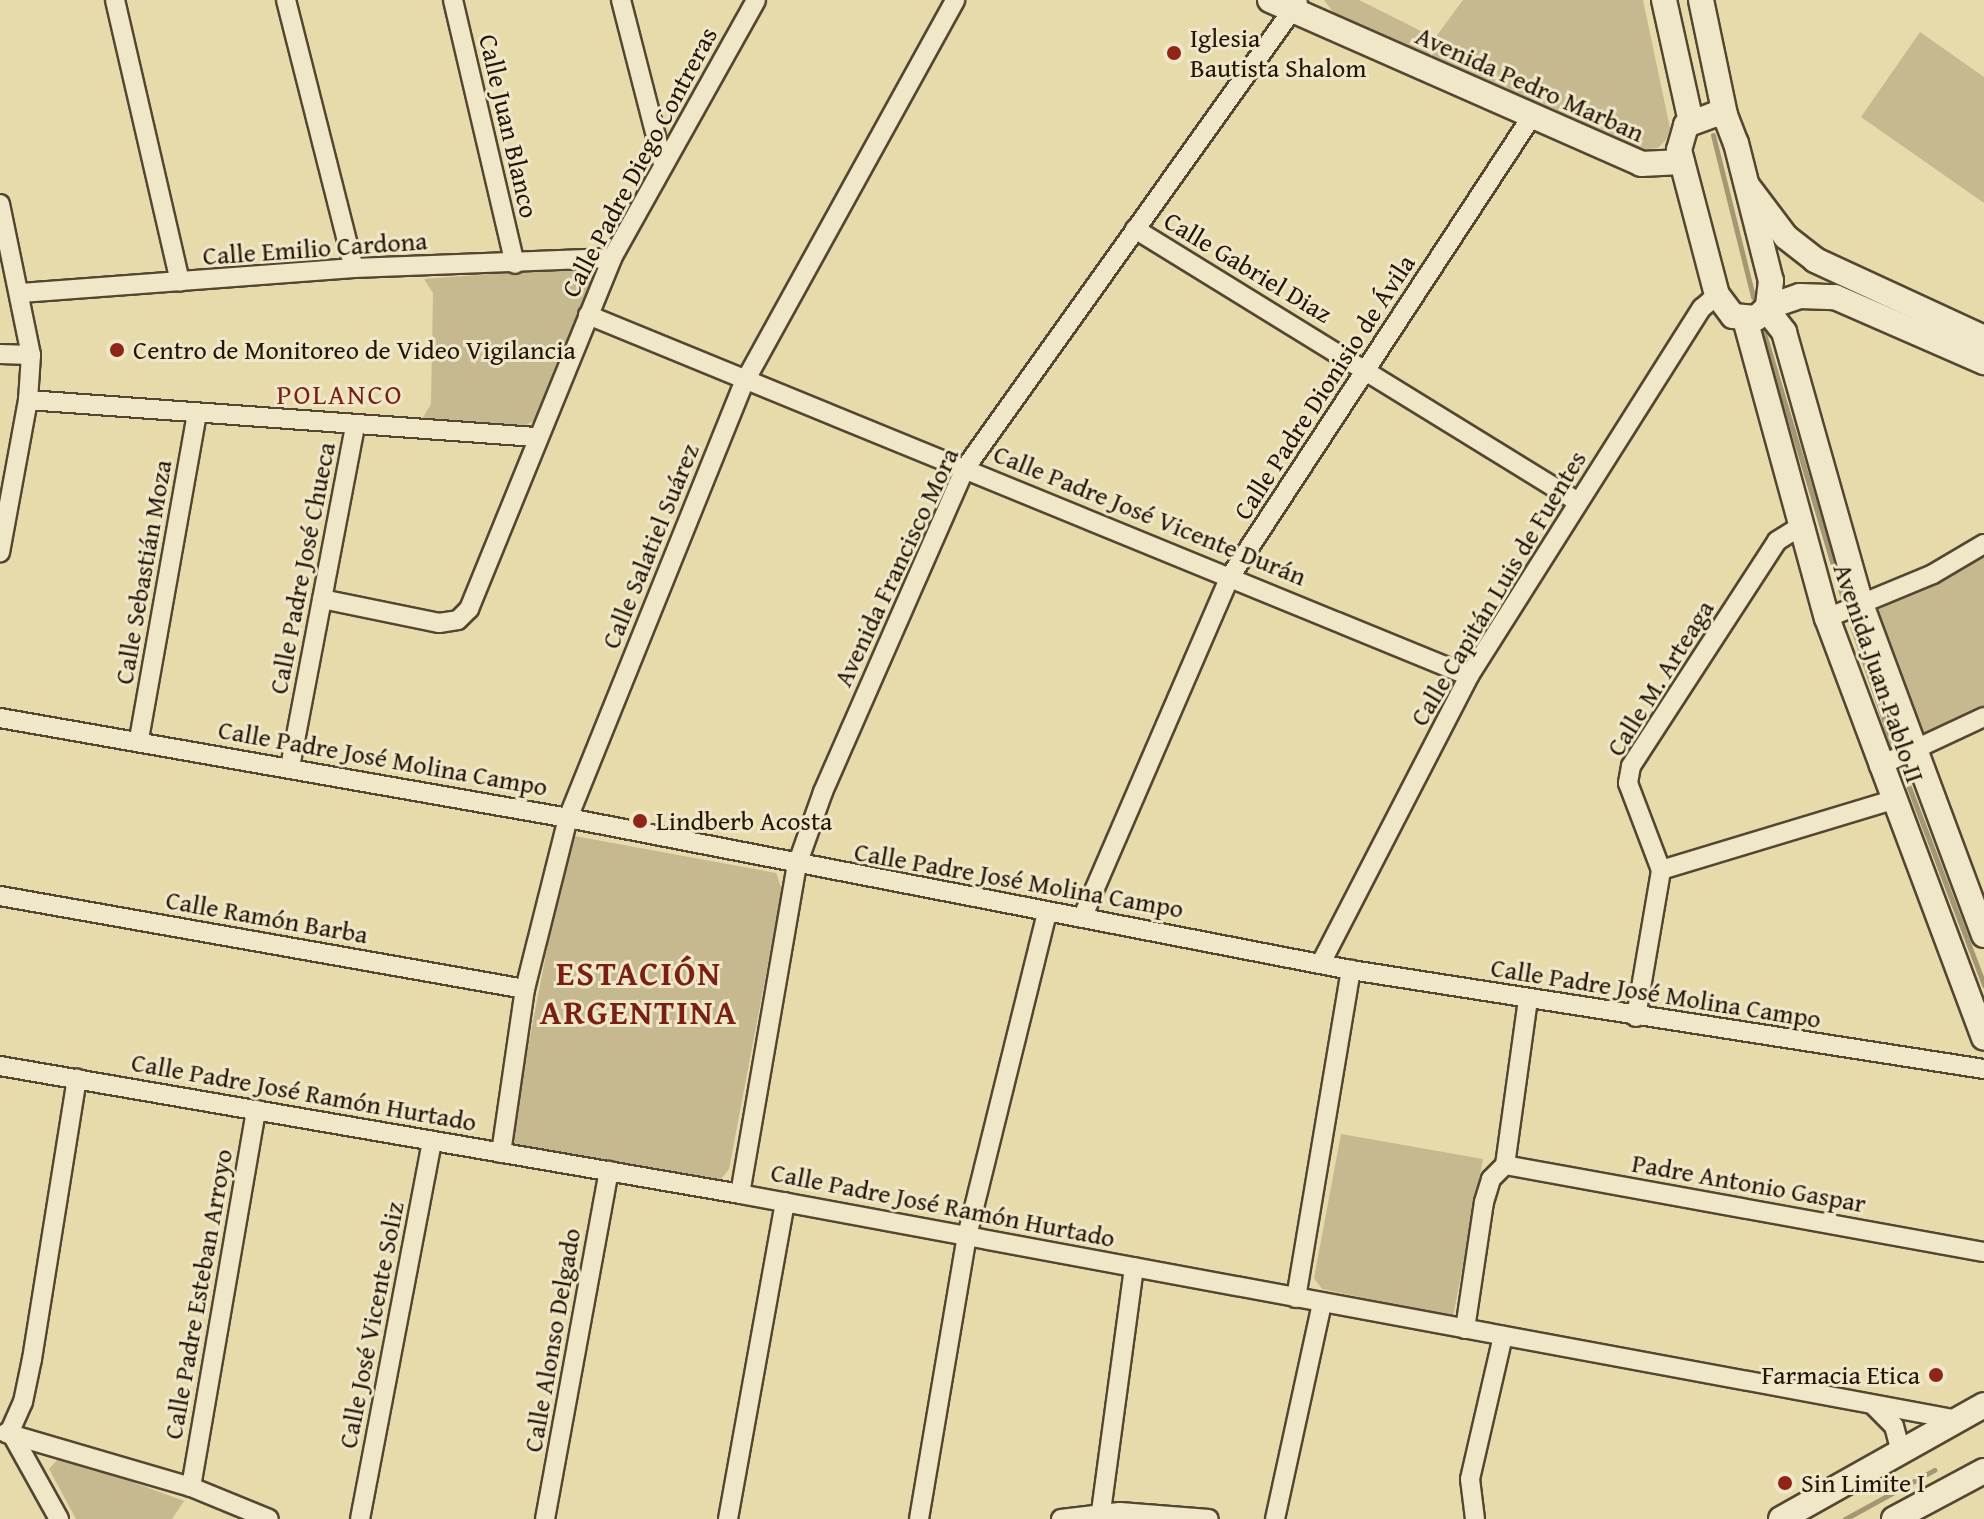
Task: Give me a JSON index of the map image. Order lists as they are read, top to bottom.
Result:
{
  "streets": {
    "street": [
      "Avenida Pedro Marban",
      "Calle Juan Blanco",
      "Calle Padre Diego Contreras",
      "Calle Emilio Cardona",
      "Calle Gabriel Diaz",
      "Calle Padre Dionisio de Ávila",
      "Calle Padre José Vicente Durán",
      "Calle Salatiel Suárez",
      "Avenida Francisco Mora",
      "Calle Padre José Chueca",
      "Calle Sebastián Moza",
      "Calle Capitán Luis de Fuentes",
      "Avenida Juan Pablo II",
      "Calle M. Arteaga",
      "Calle Padre José Molina Campo",
      "Calle Ramón Barba",
      "Calle Padre José Ramón Hurtado",
      "Padre Antonio Gaspar",
      "Calle Padre Esteban Arroyo",
      "Calle José Vicente Soliz",
      "Calle Alonso Delgado"
    ]
  },
  "crossings": [
    ["Avenida Pedro Marban", "Calle Padre Dionisio de Ávila"],
    ["Avenida Pedro Marban", "Avenida Francisco Mora"],
    ["Calle Juan Blanco", "Calle Emilio Cardona"],
    ["Calle Padre Diego Contreras", "Calle Emilio Cardona"],
    ["Calle Padre Diego Contreras", "Calle Padre José Vicente Durán"],
    ["Calle Padre Diego Contreras", "Calle Padre José Chueca"],
    ["Calle Gabriel Diaz", "Calle Padre Dionisio de Ávila"],
    ["Calle Gabriel Diaz", "Avenida Francisco Mora"],
    ["Calle Gabriel Diaz", "Calle Capitán Luis de Fuentes"],
    ["Calle Padre Dionisio de Ávila", "Calle Padre José Vicente Durán"],
    ["Calle Padre Dionisio de Ávila", "Calle Padre José Molina Campo"],
    ["Calle Padre José Vicente Durán", "Calle Salatiel Suárez"],
    ["Calle Padre José Vicente Durán", "Avenida Francisco Mora"],
    ["Calle Padre José Vicente Durán", "Calle Capitán Luis de Fuentes"],
    ["Calle Salatiel Suárez", "Calle Padre José Molina Campo"],
    ["Calle Salatiel Suárez", "Calle Ramón Barba"],
    ["Calle Salatiel Suárez", "Calle Padre José Ramón Hurtado"],
    ["Avenida Francisco Mora", "Calle Padre José Molina Campo"],
    ["Avenida Francisco Mora", "Calle Padre José Ramón Hurtado"],
    ["Calle Padre José Chueca", "Calle Padre José Molina Campo"],
    ["Calle Sebastián Moza", "Calle Padre José Molina Campo"],
    ["Calle Capitán Luis de Fuentes", "Calle Padre José Molina Campo"],
    ["Avenida Juan Pablo II", "Calle M. Arteaga"],
    ["Calle Padre José Ramón Hurtado", "Calle Padre Esteban Arroyo"],
    ["Calle Padre José Ramón Hurtado", "Calle José Vicente Soliz"],
    ["Calle Padre José Ramón Hurtado", "Calle Alonso Delgado"]
  ],
  "districts": ["POLANCO", "ESTACIÓN ARGENTINA"],
  "places": [
    "Iglesia Bautista Shalom",
    "Centro de Monitoreo de Video Vigilancia",
    "Lindberb Acosta",
    "Farmacia Etica",
    "Sin Limite I"
  ]
}
